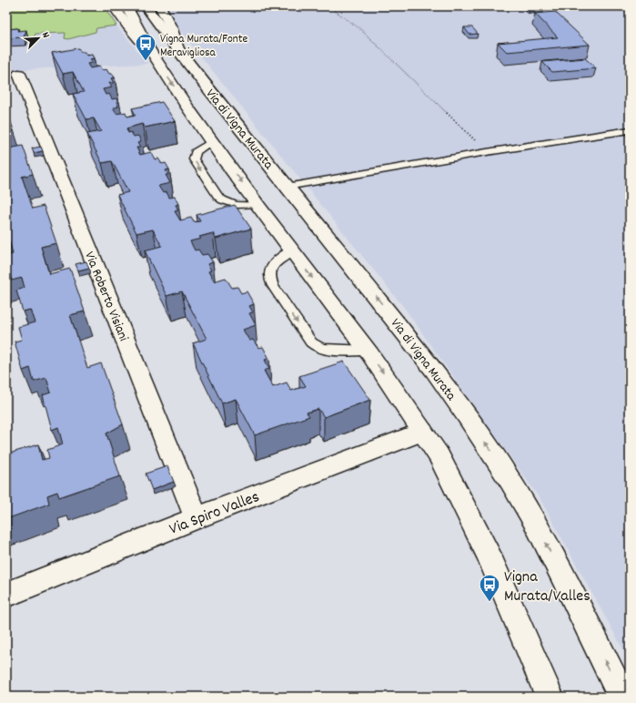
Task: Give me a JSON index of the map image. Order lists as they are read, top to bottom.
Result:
{
  "streets": {
    "main road": ["Via di Vigna Murata", "Via Roberto Visiani", "Via Spiro Valles"]
  },
  "crossings": [
    ["Via di Vigna Murata", "Via Spiro Valles"],
    ["Via Roberto Visiani", "Via Spiro Valles"]
  ],
  "places": {
    "bus stop": ["Vigna Murata/Fonte Meravigliosa", "Vigna Murata/Valles"]
  },
  "north": "top right"
}
